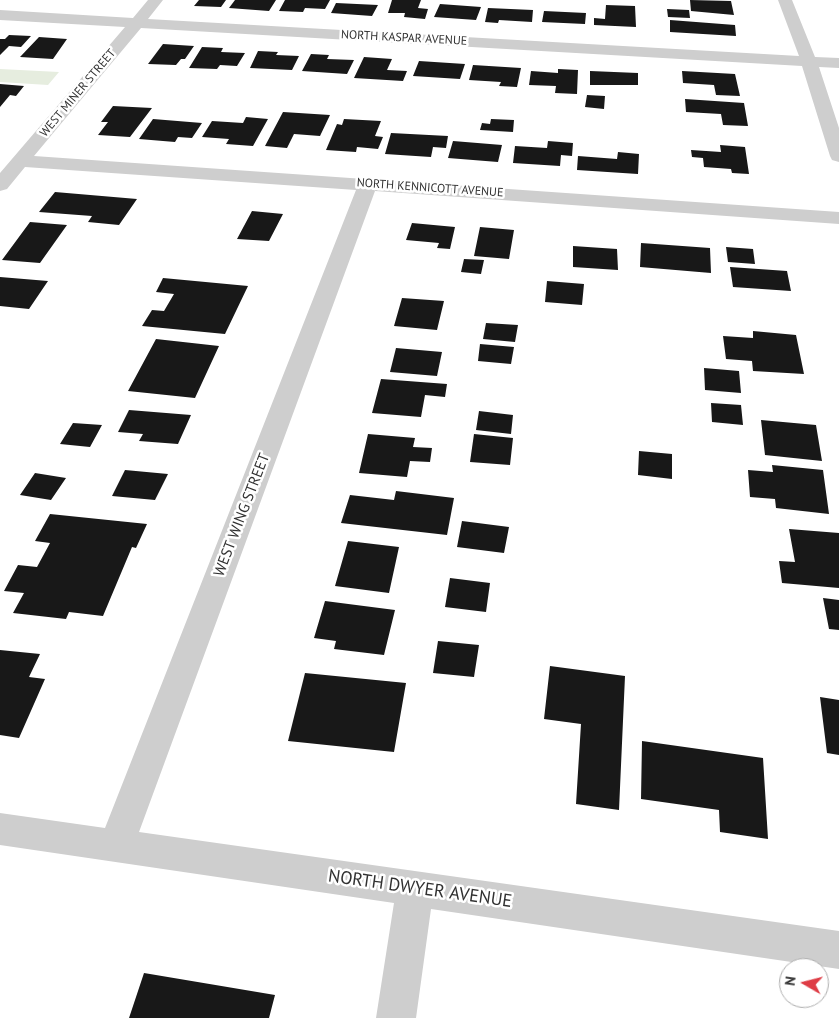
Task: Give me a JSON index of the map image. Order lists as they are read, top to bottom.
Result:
{
  "streets": {
    "street": [
      "NORTH KASPAR AVENUE",
      "WEST MINER STREET",
      "NORTH KENNICOTT AVENUE",
      "WEST WING STREET",
      "NORTH DWYER AVENUE"
    ]
  },
  "crossings": [
    ["NORTH KASPAR AVENUE", "WEST MINER STREET"],
    ["WEST MINER STREET", "NORTH KENNICOTT AVENUE"],
    ["NORTH KENNICOTT AVENUE", "WEST WING STREET"],
    ["WEST WING STREET", "NORTH DWYER AVENUE"]
  ],
  "north": "left"
}
